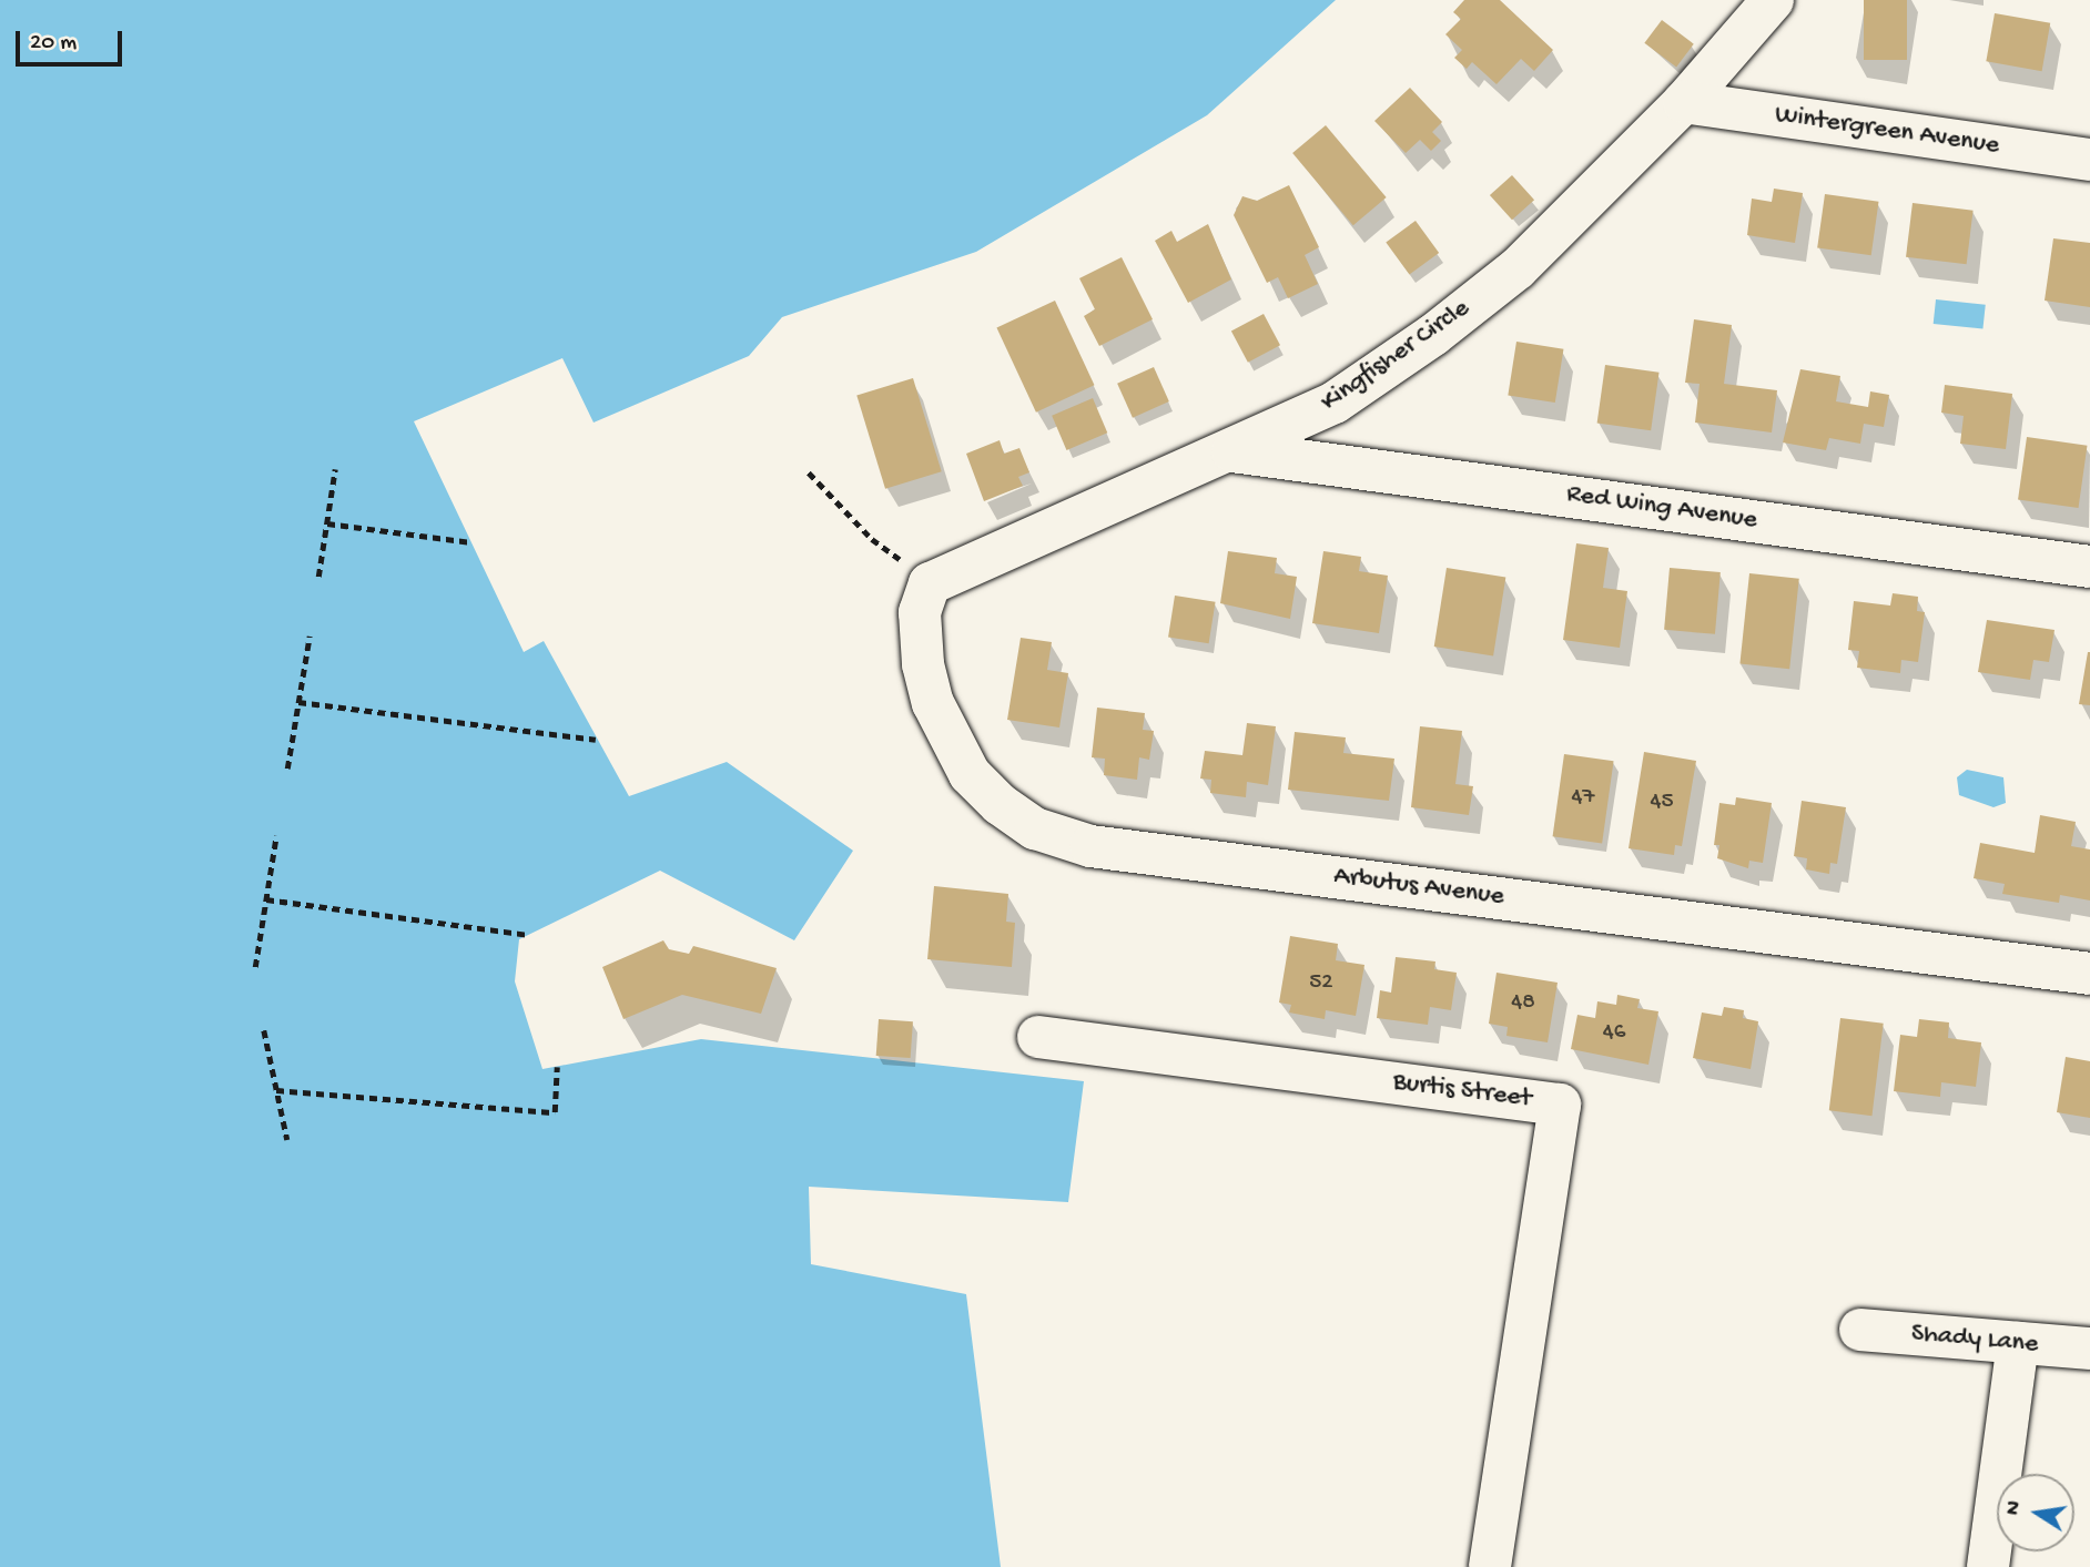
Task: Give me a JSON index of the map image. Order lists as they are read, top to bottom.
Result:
{
  "streets": {
    "street": [
      "Wintergreen Avenue",
      "Kingfisher Circle",
      "Red Wing Avenue",
      "Arbutus Avenue",
      "Burtis Street",
      "Shady Lane"
    ]
  },
  "crossings": [
    ["Wintergreen Avenue", "Kingfisher Circle"],
    ["Kingfisher Circle", "Red Wing Avenue"],
    ["Kingfisher Circle", "Arbutus Avenue"]
  ],
  "house_numbers": [
    "47",
    "45",
    "52",
    "48",
    "46"
  ],
  "scale_bar": "20 m",
  "north": "left"
}
